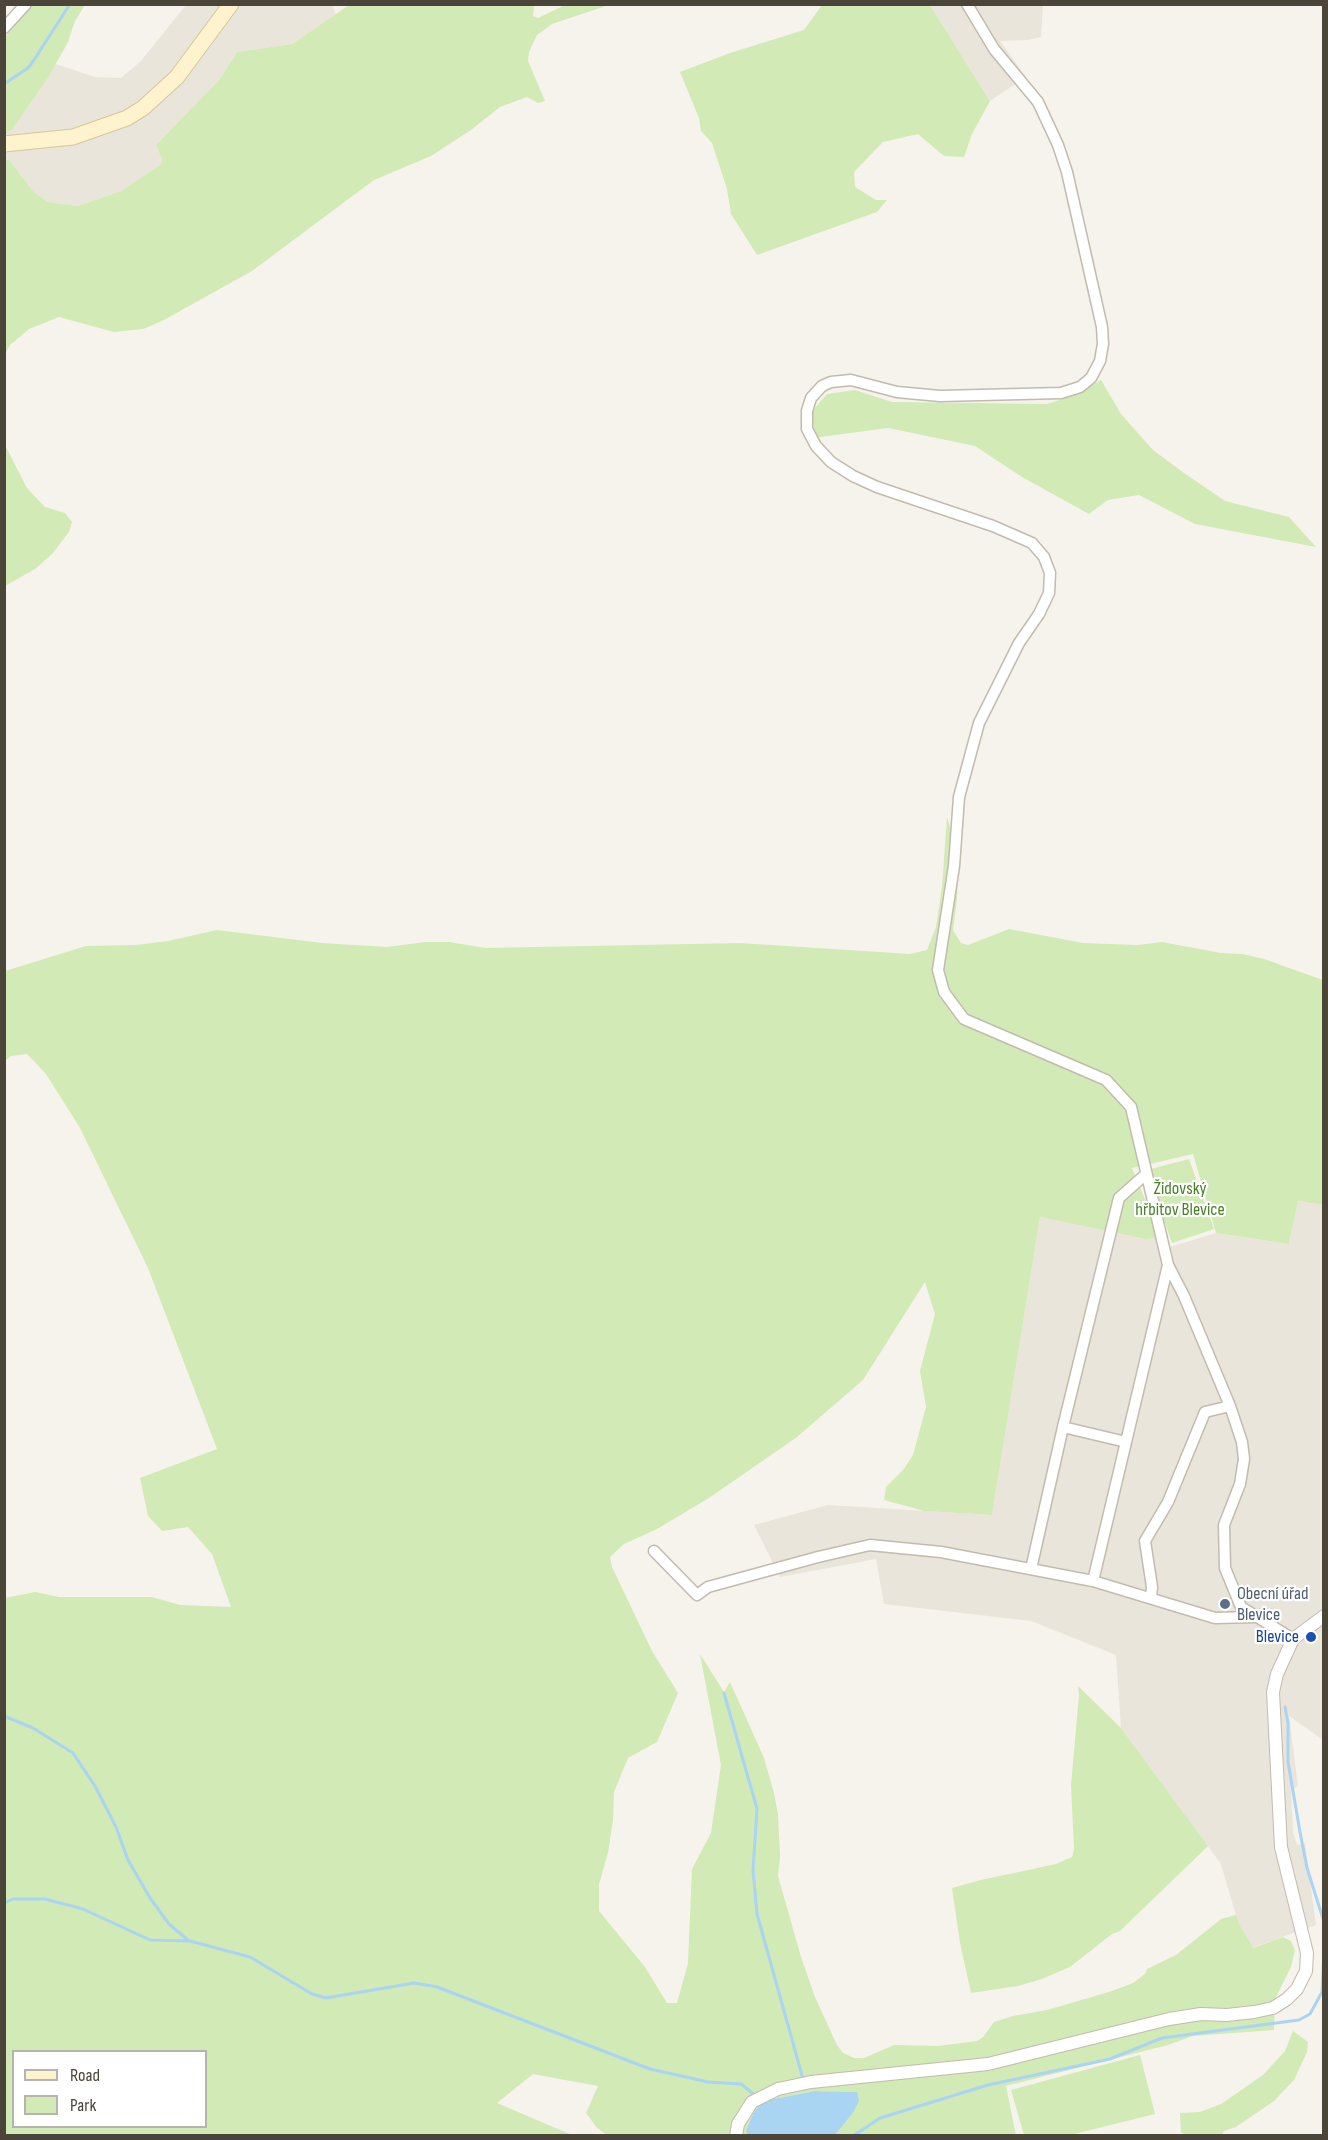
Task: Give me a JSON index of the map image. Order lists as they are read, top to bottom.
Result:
{
  "parks": ["Židovský hřbitov Blevice"],
  "places": ["Obecní úřad Blevice", "Blevice"],
  "legend": ["Road", "Park"]
}
